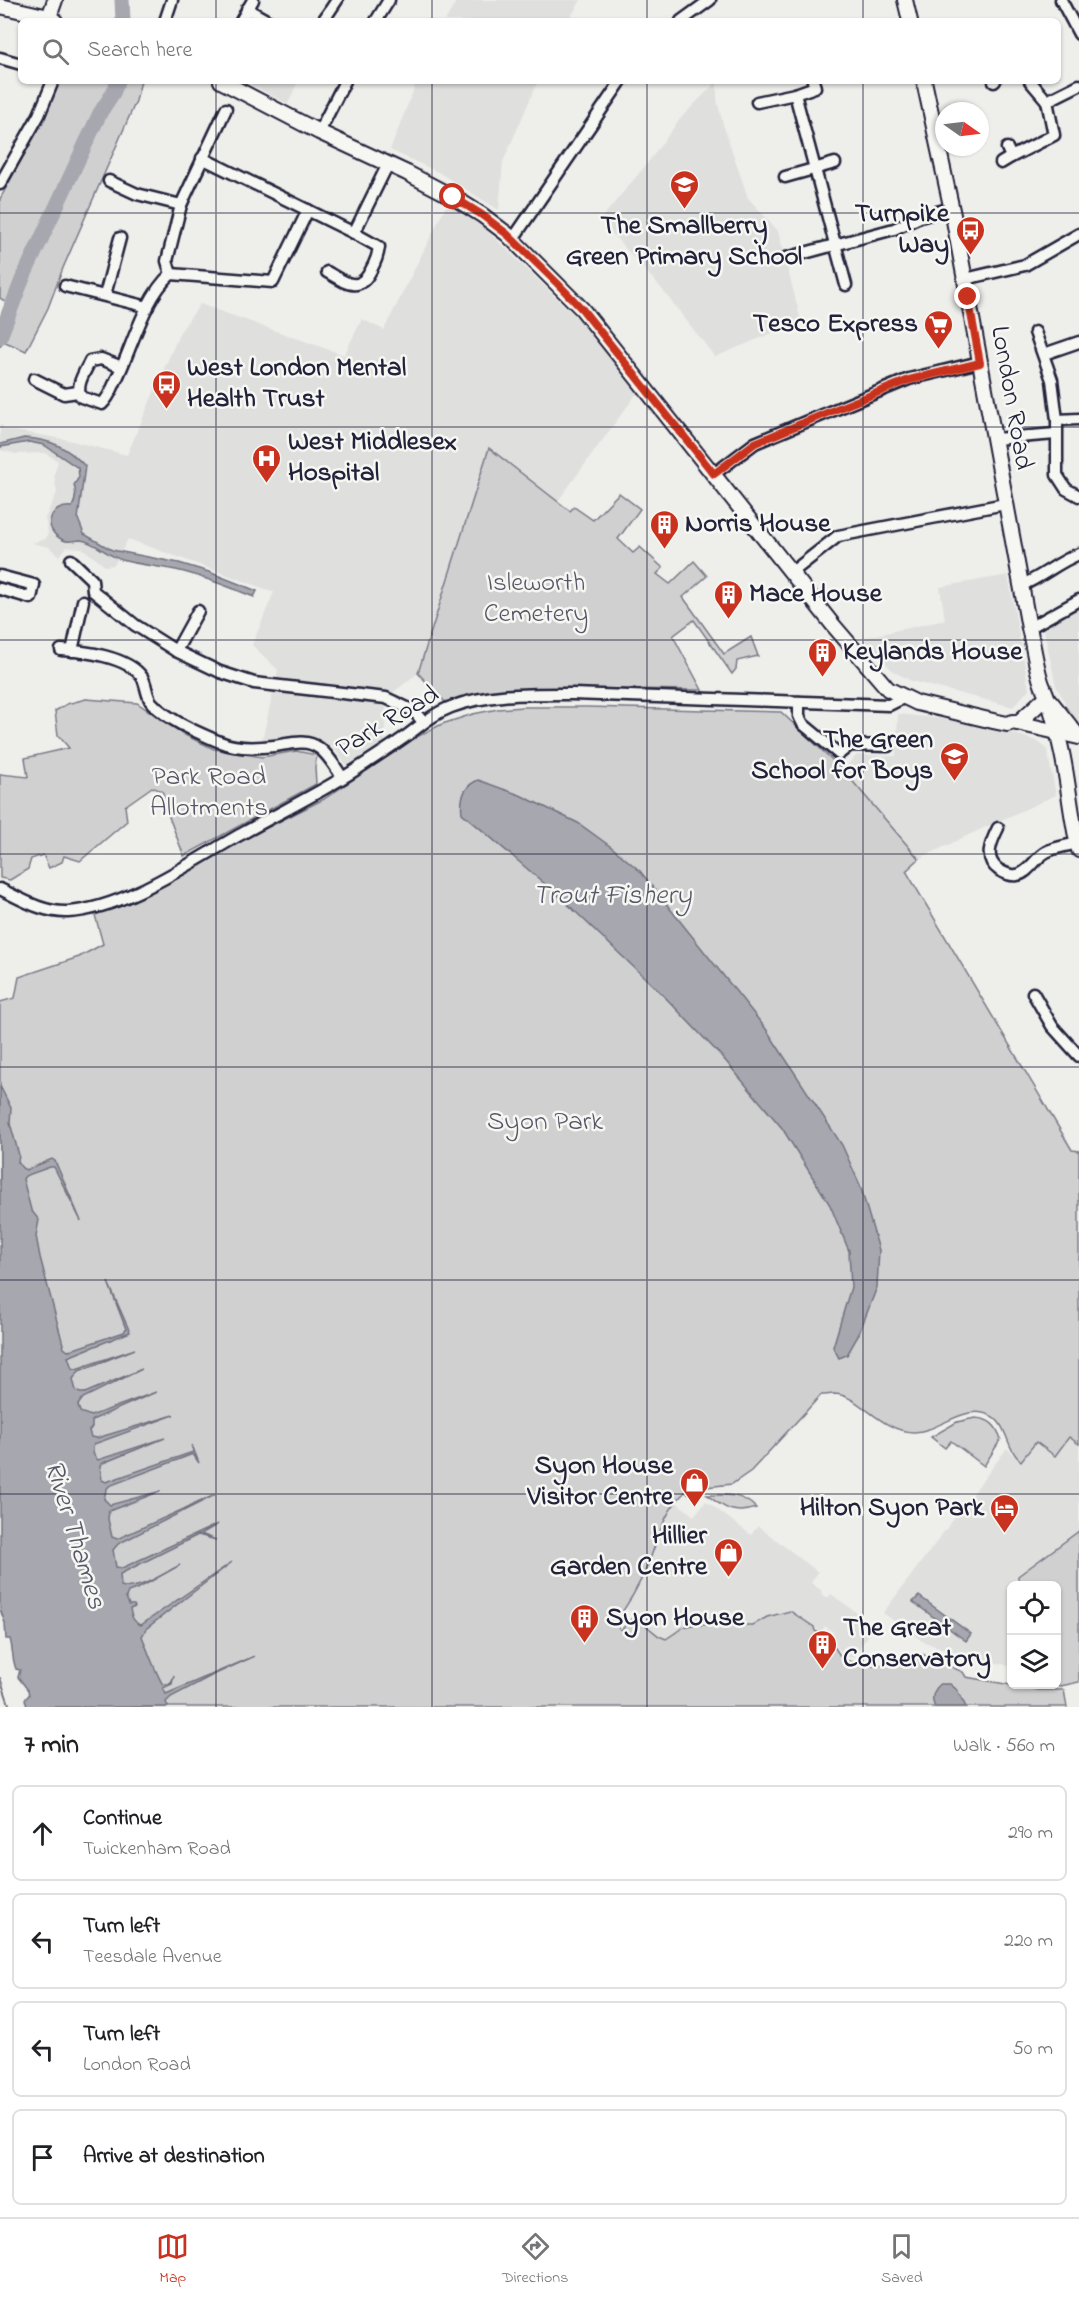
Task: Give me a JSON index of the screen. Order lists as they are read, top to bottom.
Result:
{
  "streets": {
    "main road": ["London Road"],
    "street": ["Park Road"]
  },
  "water": ["Trout Fishery", "River Thames"],
  "parks": ["Isleworth Cemetery", "Park Road Allotments", "Syon Park"],
  "places": {
    "school or university": ["The Smallberry Green Primary School", "The Green School for Boys"],
    "bus stop": ["Turnpike Way", "West London Mental Health Trust"],
    "supermarket": ["Tesco Express"],
    "hospital": ["West Middlesex Hospital"],
    "building": [
      "Norris House",
      "Mace House",
      "Keylands House",
      "Syon House",
      "The Great Conservatory"
    ],
    "shop": ["Syon House Visitor Centre", "Hillier Garden Centre"],
    "hotel": ["Hilton Syon Park"]
  },
  "north": "right",
  "page": {
    "search": "Search here",
    "heading": ["7 min", "Walk · 560 m"],
    "list": [
      ["Continue", "Twickenham Road", "290 m"],
      ["Turn left", "Teesdale Avenue", "220 m"],
      ["Turn left", "London Road", "50 m"],
      "Arrive at destination"
    ],
    "nav": ["Map", "Directions", "Saved"]
  }
}
